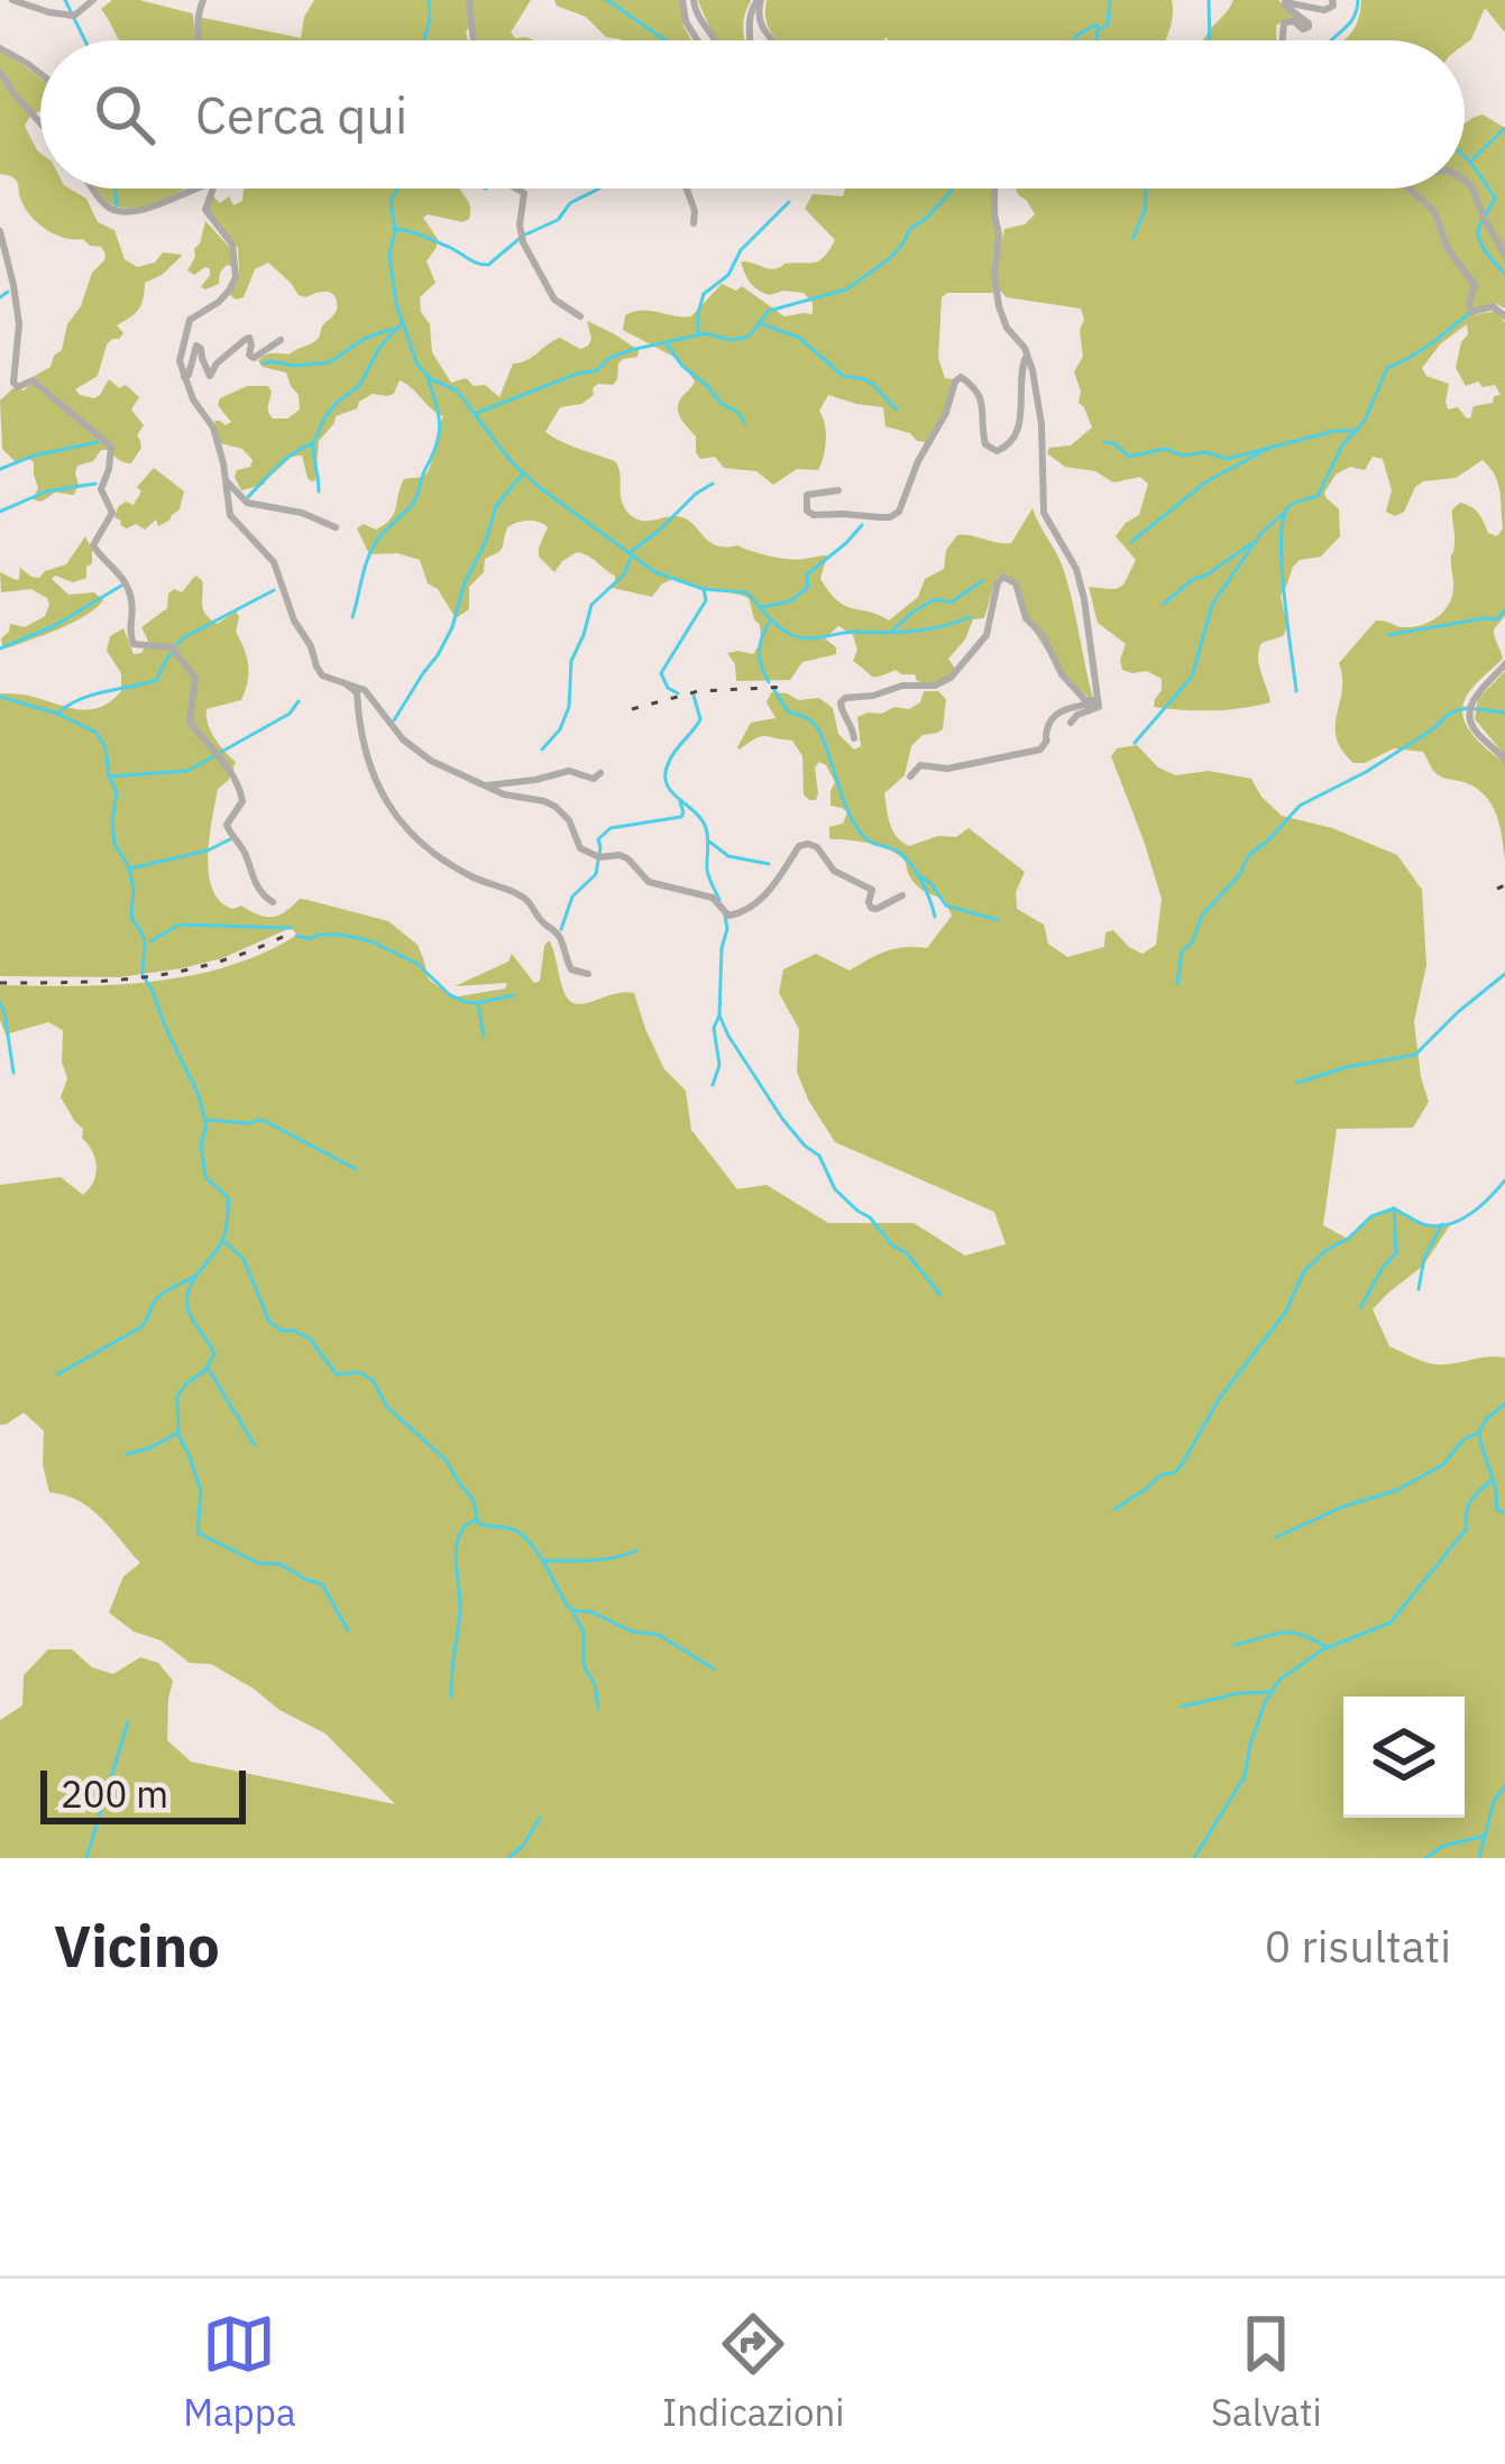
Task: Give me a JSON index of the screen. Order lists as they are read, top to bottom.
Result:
{
  "scale_bar": "200 m",
  "page": {
    "search": "Cerca qui",
    "scale": "200 m",
    "heading": ["Vicino", "0 risultati"],
    "nav": ["Mappa", "Indicazioni", "Salvati"]
  }
}
